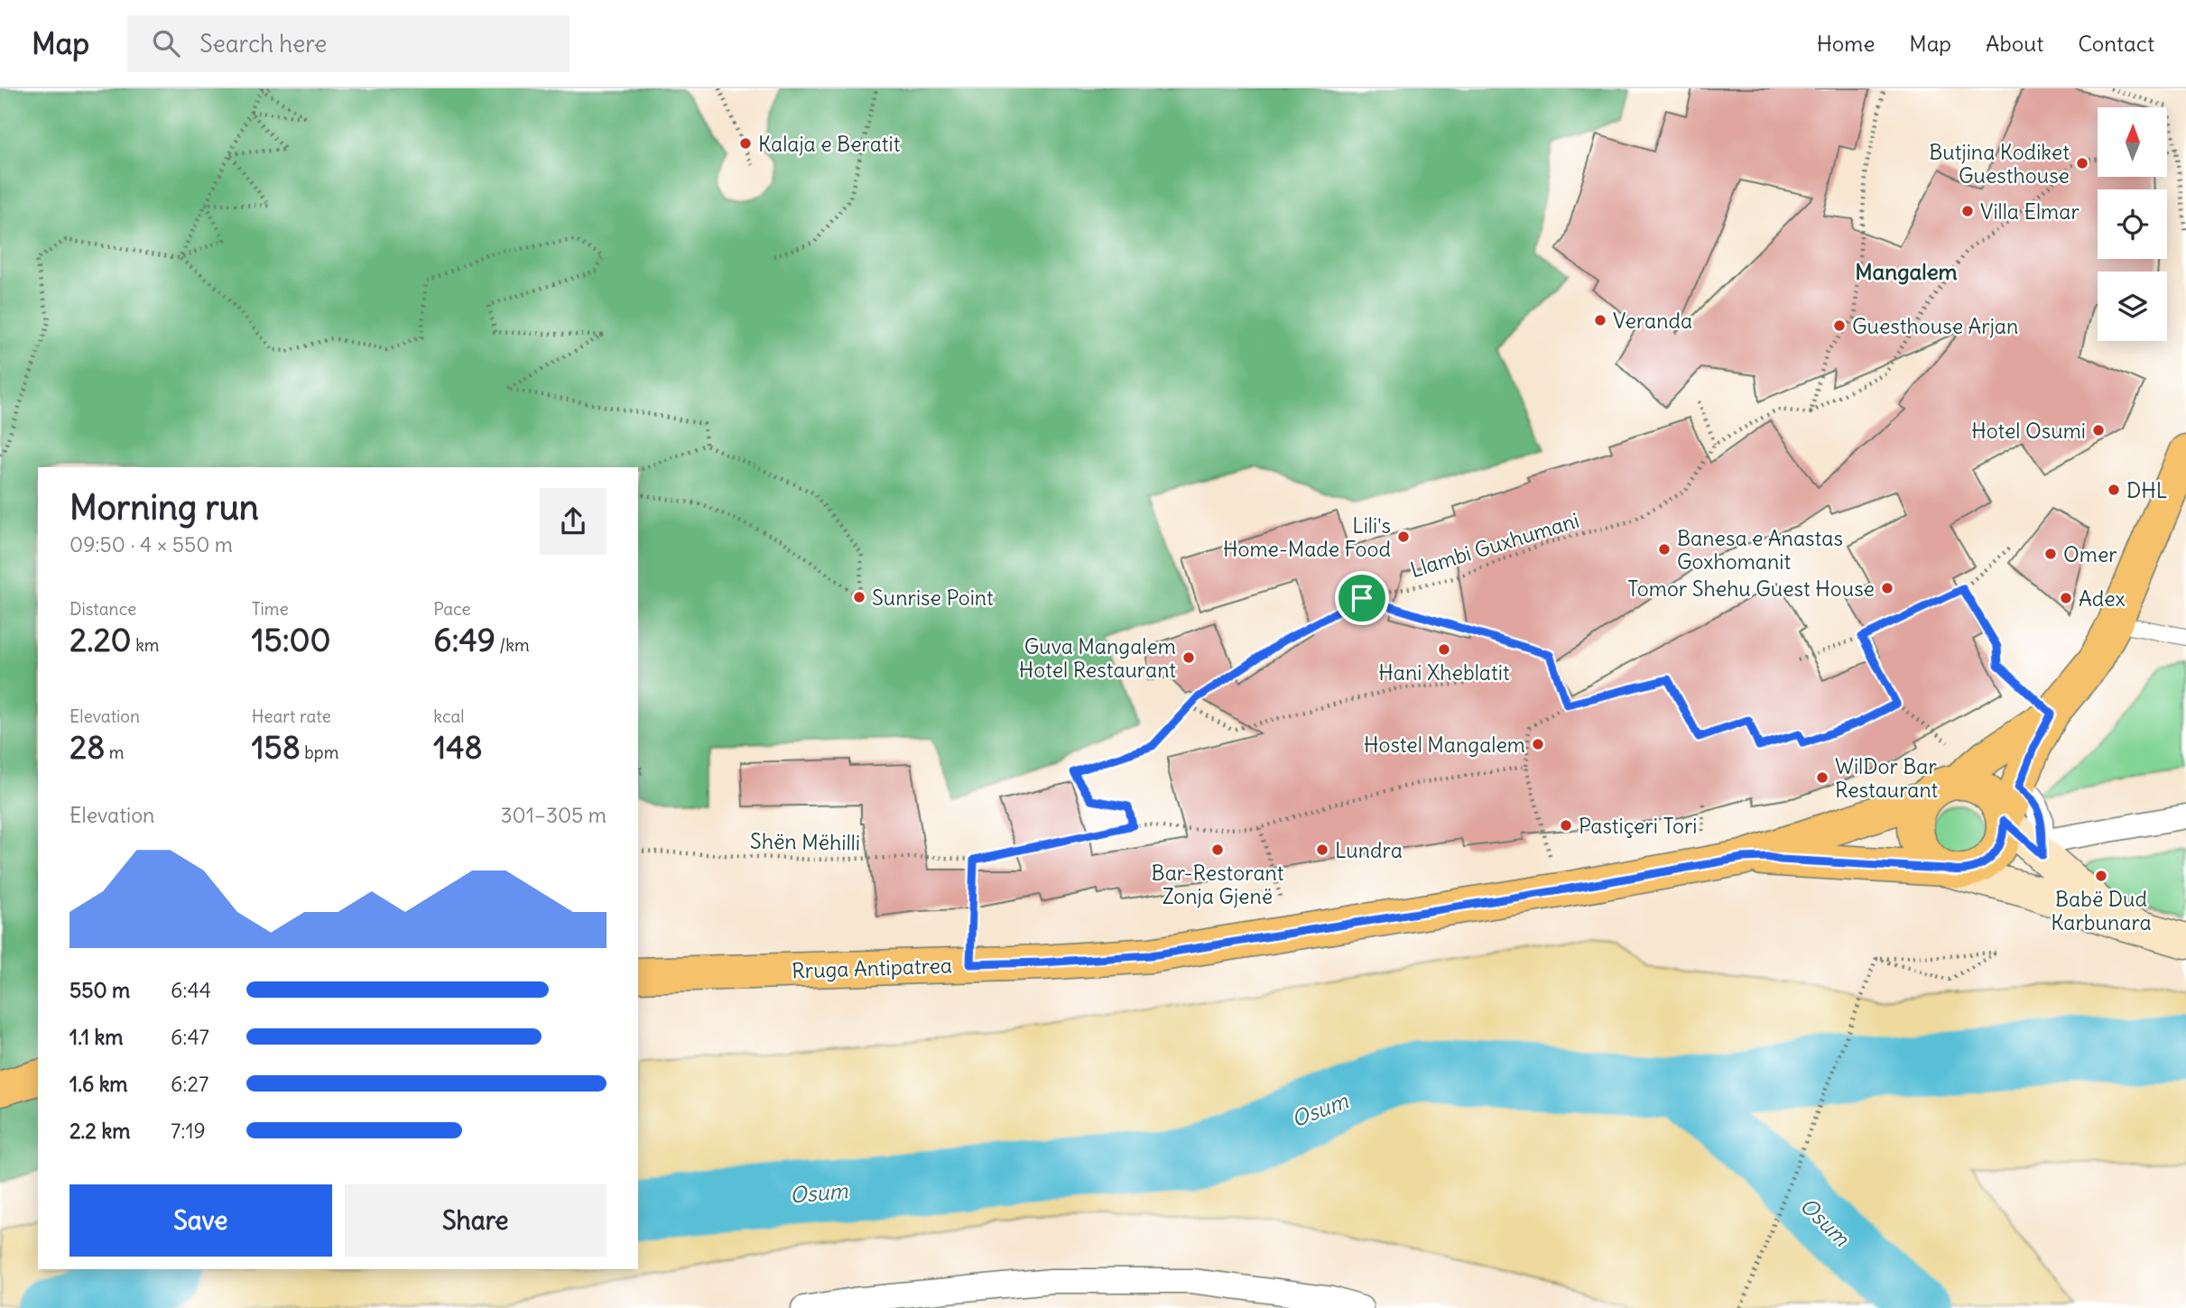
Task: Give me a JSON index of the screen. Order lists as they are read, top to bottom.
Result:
{
  "streets": {
    "main road": ["Rruga Antipatrea"],
    "path": ["Llambi Guxhumani", "Shën Mëhilli"]
  },
  "crossings": [
    ["Llambi Guxhumani", "Shën Mëhilli"]
  ],
  "districts": ["Mangalem"],
  "water": ["Osum"],
  "places": [
    "Kalaja e Beratit",
    "Butjina Kodiket Guesthouse",
    "Villa Elmar",
    "Veranda",
    "Guesthouse Arjan",
    "Hotel Osumi",
    "DHL",
    "Lili's Home-Made Food",
    "Banesa e Anastas Goxhomanit",
    "Omer",
    "Tomor Shehu Guest House",
    "Sunrise Point",
    "Adex",
    "Hani Xheblatit",
    "Guva Mangalem Hotel Restaurant",
    "Hostel Mangalem",
    "WilDor Bar Restaurant",
    "Pastiçeri Tori",
    "Bar-Restorant Zonja Gjenë",
    "Lundra",
    "Babë Dud Karbunara"
  ],
  "north": "top",
  "page": {
    "header": "Map",
    "search": "Search here",
    "nav": [
      "Home",
      "Map",
      "About",
      "Contact"
    ],
    "heading": ["Morning run", "09:50 · 4 × 550 m"],
    "stats": [
      ["Distance", "2.20 km"],
      ["Time", "15:00"],
      ["Pace", "6:49 /km"],
      ["Elevation", "28 m"],
      ["Heart rate", "158 bpm"],
      ["kcal", "148"]
    ],
    "chart": ["Elevation", "301–305 m"],
    "list": [
      {
        "name": "550 m",
        "note": "6:44"
      },
      {
        "name": "1.1 km",
        "note": "6:47"
      },
      {
        "name": "1.6 km",
        "note": "6:27"
      },
      {
        "name": "2.2 km",
        "note": "7:19"
      }
    ],
    "buttons": ["Save", "Share"]
  }
}
